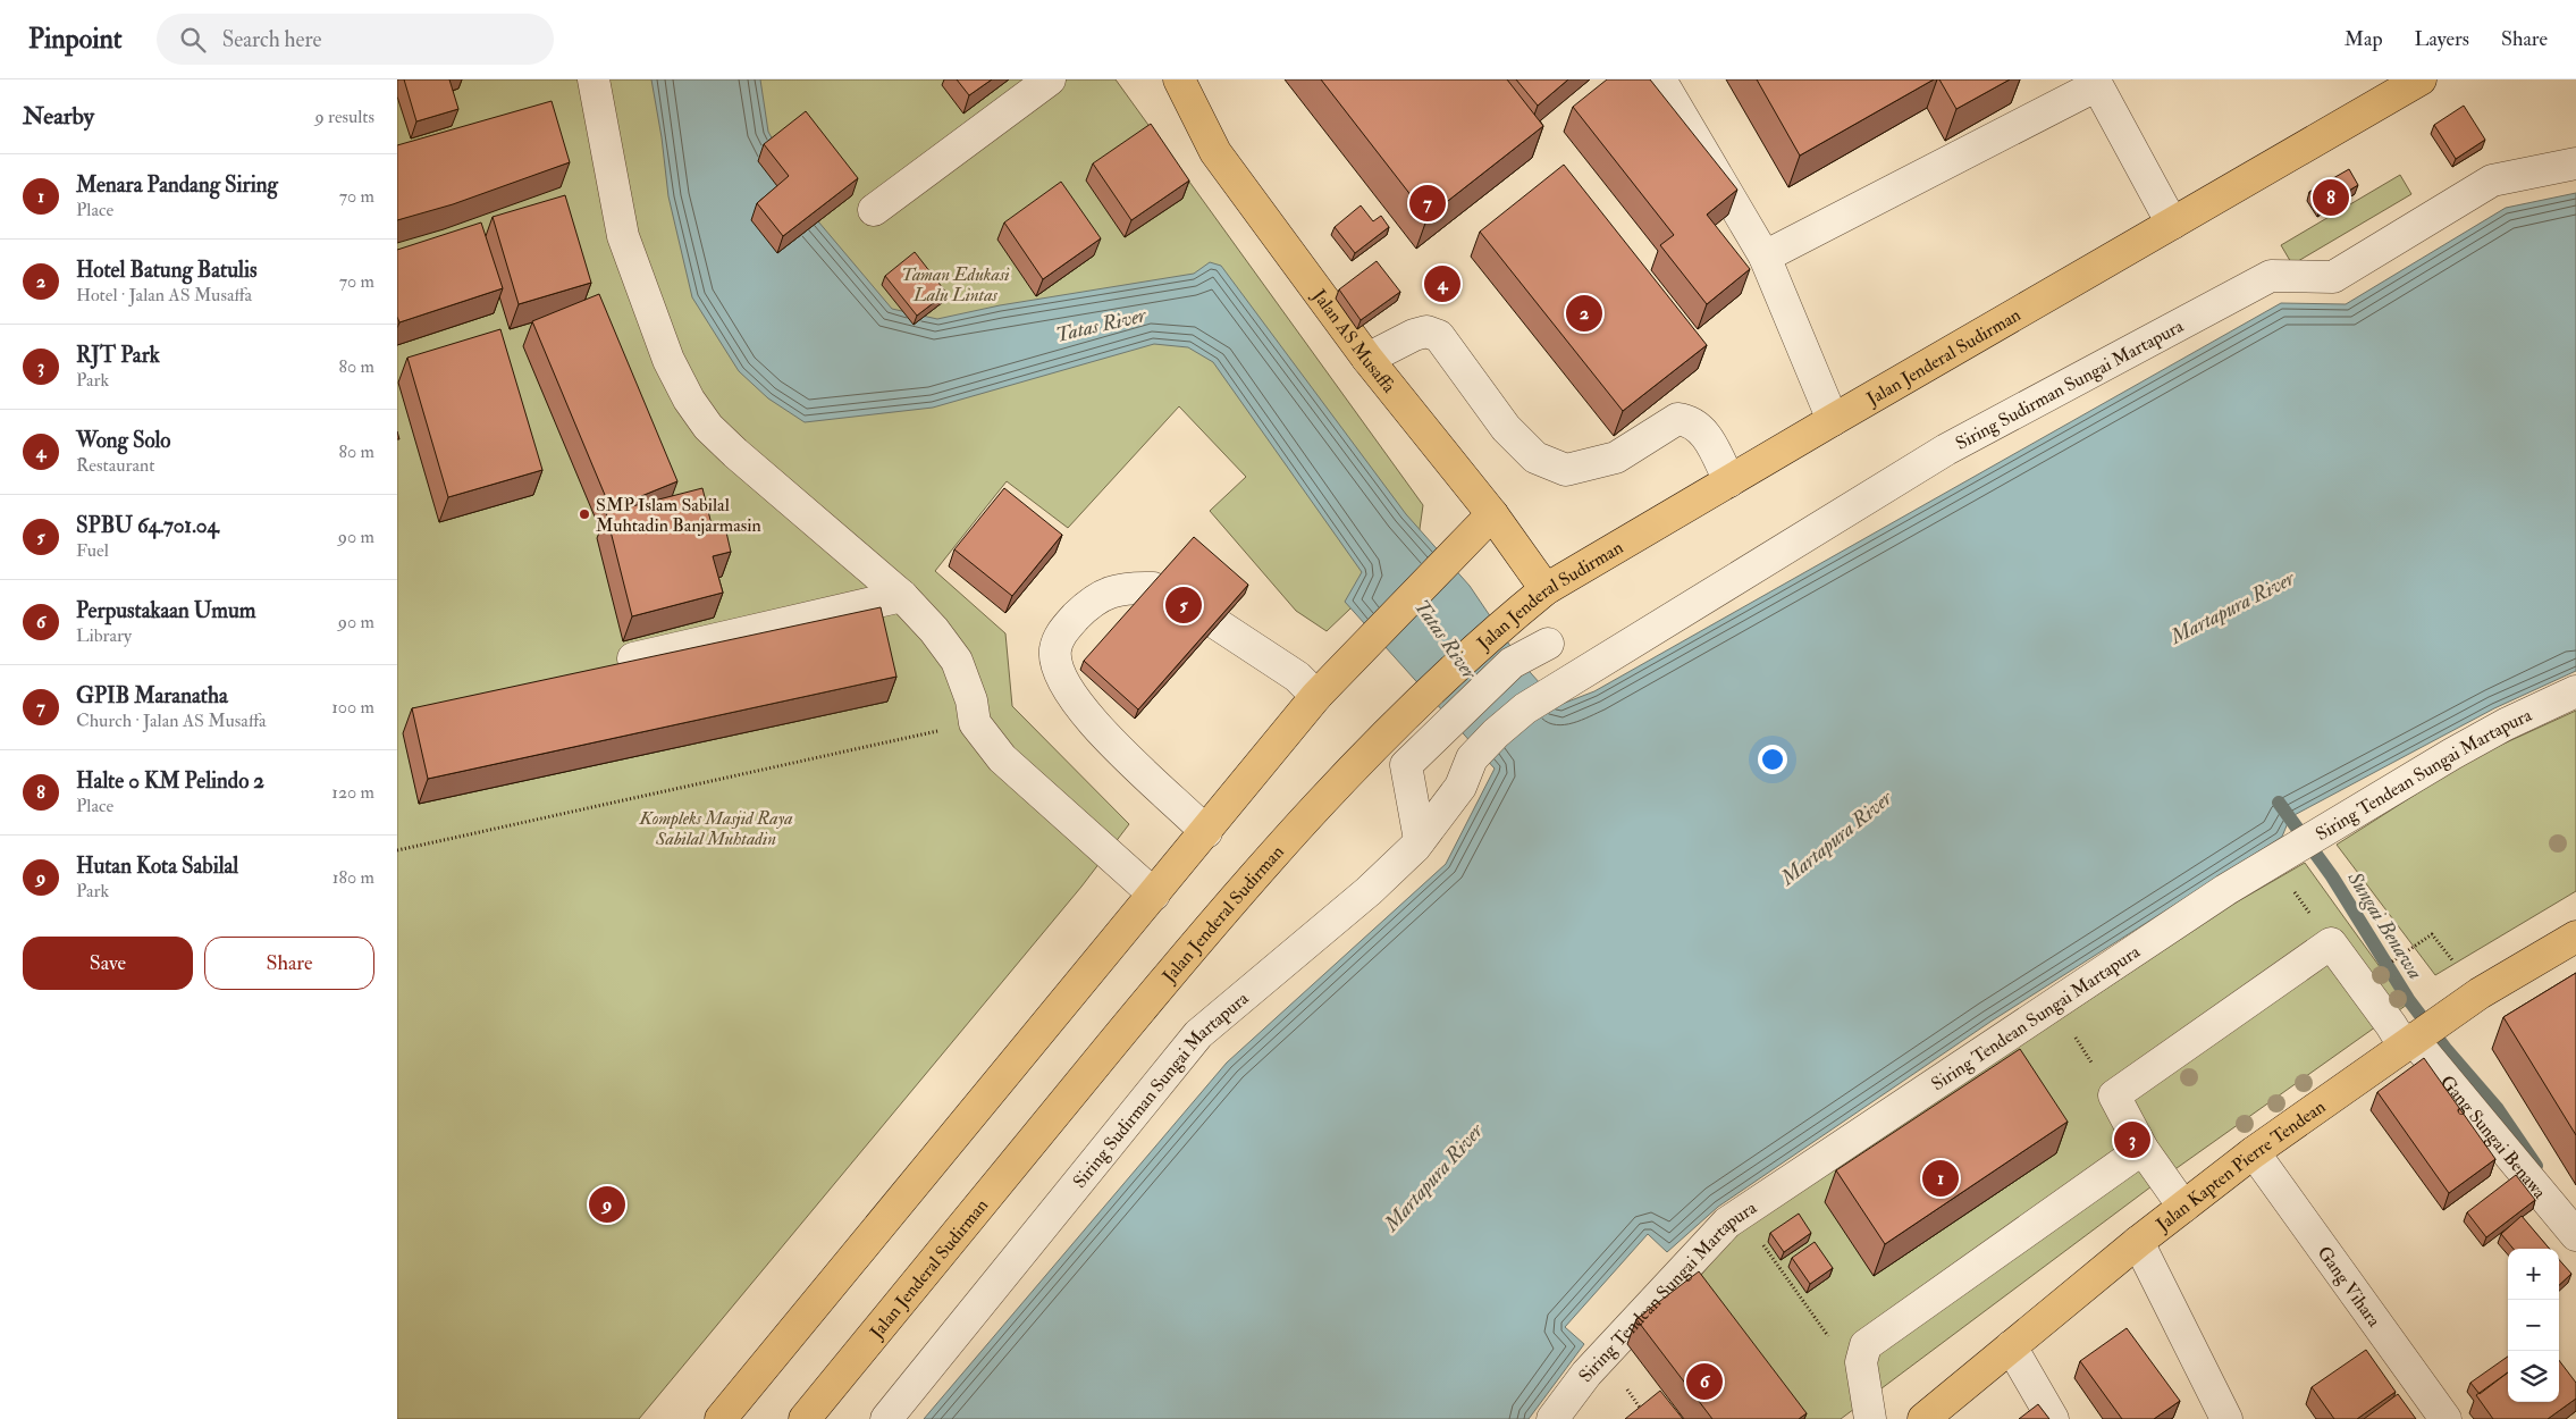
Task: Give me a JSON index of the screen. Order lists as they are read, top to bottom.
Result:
{
  "streets": {
    "main road": ["Jalan AS Musaffa", "Jalan Jenderal Sudirman", "Jalan Kapten Pierre Tendean"],
    "street": [
      "Siring Sudirman Sungai Martapura",
      "Siring Tendean Sungai Martapura",
      "Gang Sungai Benawa",
      "Gang Vihara"
    ]
  },
  "crossings": [
    ["Jalan AS Musaffa", "Jalan Jenderal Sudirman"],
    ["Gang Sungai Benawa", "Jalan Kapten Pierre Tendean"],
    ["Jalan Kapten Pierre Tendean", "Gang Vihara"]
  ],
  "water": ["Tatas River", "Martapura River", "Sungai Benawa"],
  "parks": ["Taman Edukasi Lalu Lintas", "Kompleks Masjid Raya Sabilal Muhtadin"],
  "places": ["SMP Islam Sabilal Muhtadin Banjarmasin"],
  "page": {
    "header": "Pinpoint",
    "search": "Search here",
    "nav": ["Map", "Layers", "Share"],
    "heading": ["Nearby", "9 results"],
    "list": [
      {
        "mark": "1",
        "name": "Menara Pandang Siring",
        "note": "Place",
        "value": "70 m"
      },
      {
        "mark": "2",
        "name": "Hotel Batung Batulis",
        "note": "Hotel · Jalan AS Musaffa",
        "value": "70 m"
      },
      {
        "mark": "3",
        "name": "RJT Park",
        "note": "Park",
        "value": "80 m"
      },
      {
        "mark": "4",
        "name": "Wong Solo",
        "note": "Restaurant",
        "value": "80 m"
      },
      {
        "mark": "5",
        "name": "SPBU 64.701.04",
        "note": "Fuel",
        "value": "90 m"
      },
      {
        "mark": "6",
        "name": "Perpustakaan Umum",
        "note": "Library",
        "value": "90 m"
      },
      {
        "mark": "7",
        "name": "GPIB Maranatha",
        "note": "Church · Jalan AS Musaffa",
        "value": "100 m"
      },
      {
        "mark": "8",
        "name": "Halte 0 KM Pelindo 2",
        "note": "Place",
        "value": "120 m"
      },
      {
        "mark": "9",
        "name": "Hutan Kota Sabilal",
        "note": "Park",
        "value": "180 m"
      }
    ],
    "pins": [
      "8",
      "7",
      "4",
      "2",
      "5",
      "3",
      "1",
      "9",
      "6"
    ],
    "buttons": ["Save", "Share"],
    "map_buttons": ["+", "−"]
  }
}
